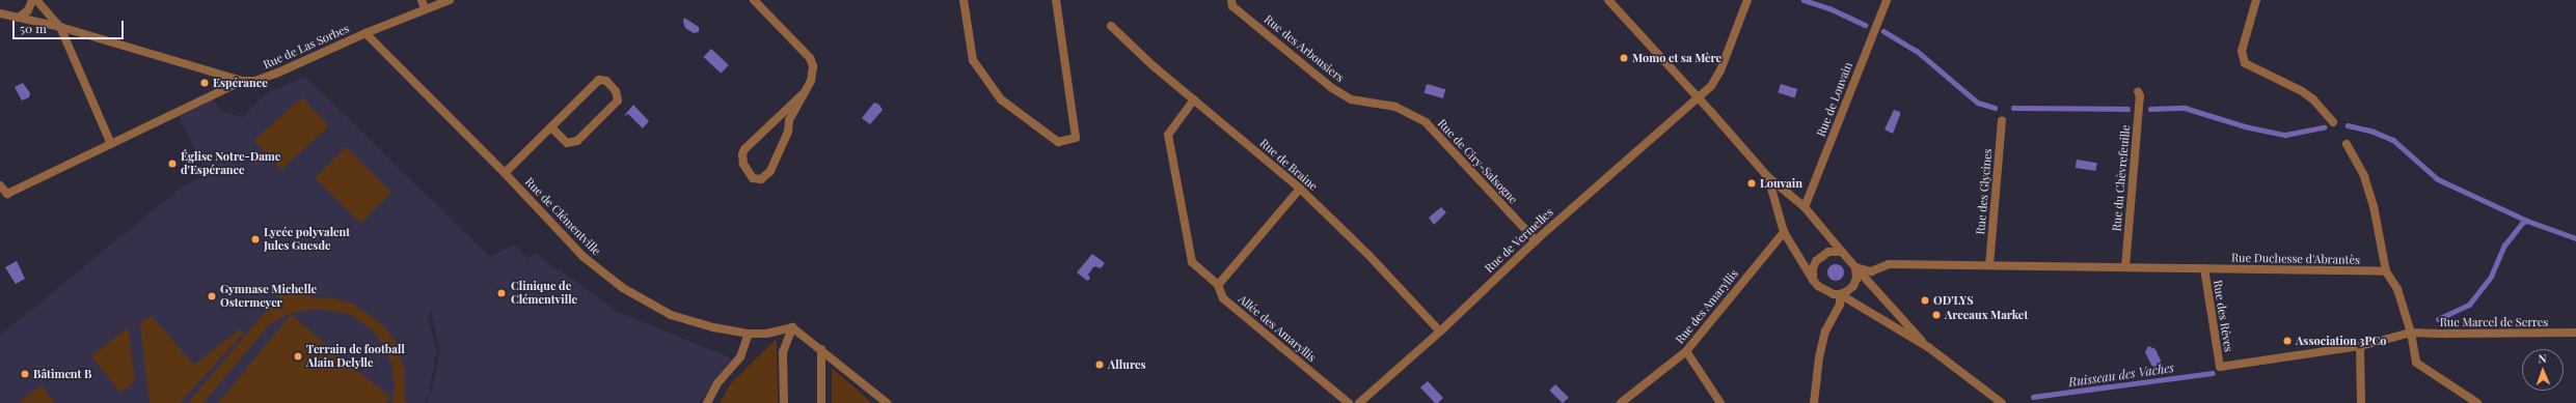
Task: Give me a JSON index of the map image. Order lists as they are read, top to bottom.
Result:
{
  "streets": {
    "street": [
      "Rue de Las Sorbes",
      "Rue des Arbousiers",
      "Rue de Louvain",
      "Rue de Ciry-Salsogne",
      "Rue de Braine",
      "Rue du Chèvrefeuille",
      "Rue des Glycines",
      "Rue de Clémentville",
      "Rue de Vermelles",
      "Rue Duchesse d'Abrantès",
      "Rue des Amaryllis",
      "Rue des Rêves",
      "Rue Marcel de Serres",
      "Allée des Amaryllis"
    ]
  },
  "crossings": [
    ["Rue de Las Sorbes", "Rue de Clémentville"],
    ["Rue des Arbousiers", "Rue de Ciry-Salsogne"],
    ["Rue de Ciry-Salsogne", "Rue de Vermelles"],
    ["Rue de Braine", "Rue de Vermelles"],
    ["Rue de Braine", "Allée des Amaryllis"],
    ["Rue du Chèvrefeuille", "Rue des Rêves"],
    ["Rue des Glycines", "Rue des Rêves"],
    ["Rue Duchesse d'Abrantès", "Rue des Rêves"],
    ["Rue des Rêves", "Rue Marcel de Serres"]
  ],
  "water": ["Ruisseau des Vaches"],
  "places": [
    "Momo et sa Mère",
    "Espérance",
    "Église Notre-Dame d'Espérance",
    "Louvain",
    "Lycée polyvalent Jules Guesde",
    "Clinique de Clémentville",
    "Gymnase Michelle Ostermeyer",
    "OD'LYS",
    "Arceaux Market",
    "Association 3PCo",
    "Terrain de football Alain Delylle",
    "Allures",
    "Bâtiment B"
  ],
  "scale_bar": "50 m",
  "north": "top"
}
